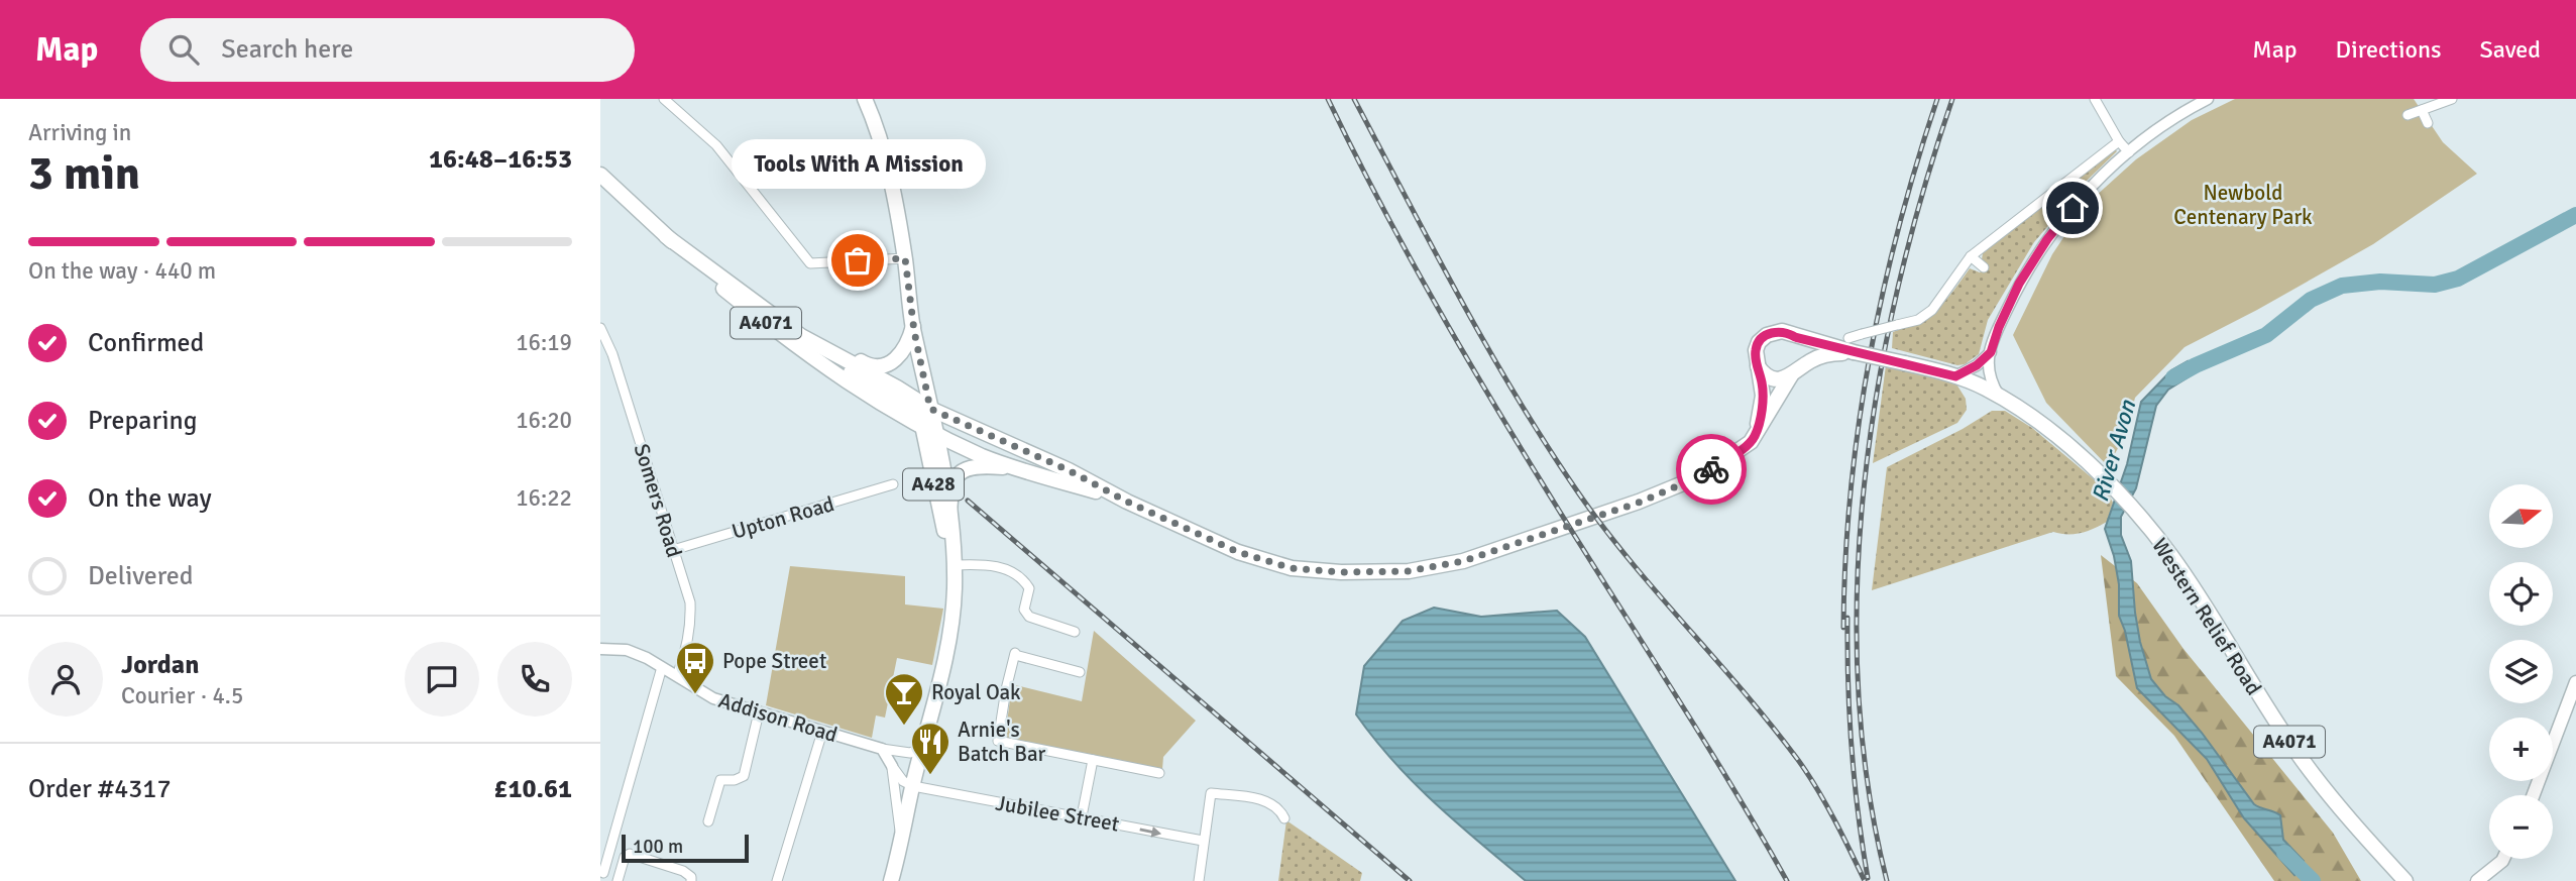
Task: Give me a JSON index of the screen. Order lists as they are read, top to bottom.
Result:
{
  "streets": {
    "main road": ["A4071", "A428", "Western Relief Road"],
    "street": [
      "Somers Road",
      "Upton Road",
      "Addison Road",
      "Jubilee Street"
    ]
  },
  "crossings": [
    ["A4071", "Western Relief Road"],
    ["A428", "Western Relief Road"],
    ["A428", "Addison Road"],
    ["A428", "Jubilee Street"],
    ["Somers Road", "Upton Road"],
    ["Somers Road", "Addison Road"]
  ],
  "water": ["River Avon"],
  "parks": ["Newbold Centenary Park"],
  "places": {
    "other": ["Tools With A Mission"],
    "bus stop": ["Pope Street"],
    "bar": ["Royal Oak"],
    "restaurant": ["Arnie's Batch Bar"]
  },
  "scale_bar": "100 m",
  "north": "right",
  "page": {
    "header": "Map",
    "search": "Search here",
    "nav": ["Map", "Directions", "Saved"],
    "heading": ["3 min", "Arriving in", "16:48–16:53"],
    "panel": [
      "Jordan",
      "Courier · 4.5",
      "Order #4317",
      "£10.61"
    ],
    "bubble": "Tools With A Mission",
    "bar": "On the way · 440 m",
    "list": [
      ["Confirmed", "16:19"],
      ["Preparing", "16:20"],
      ["On the way", "16:22"],
      "Delivered"
    ],
    "map_buttons": ["+", "−"],
    "scale": "100 m"
  }
}
